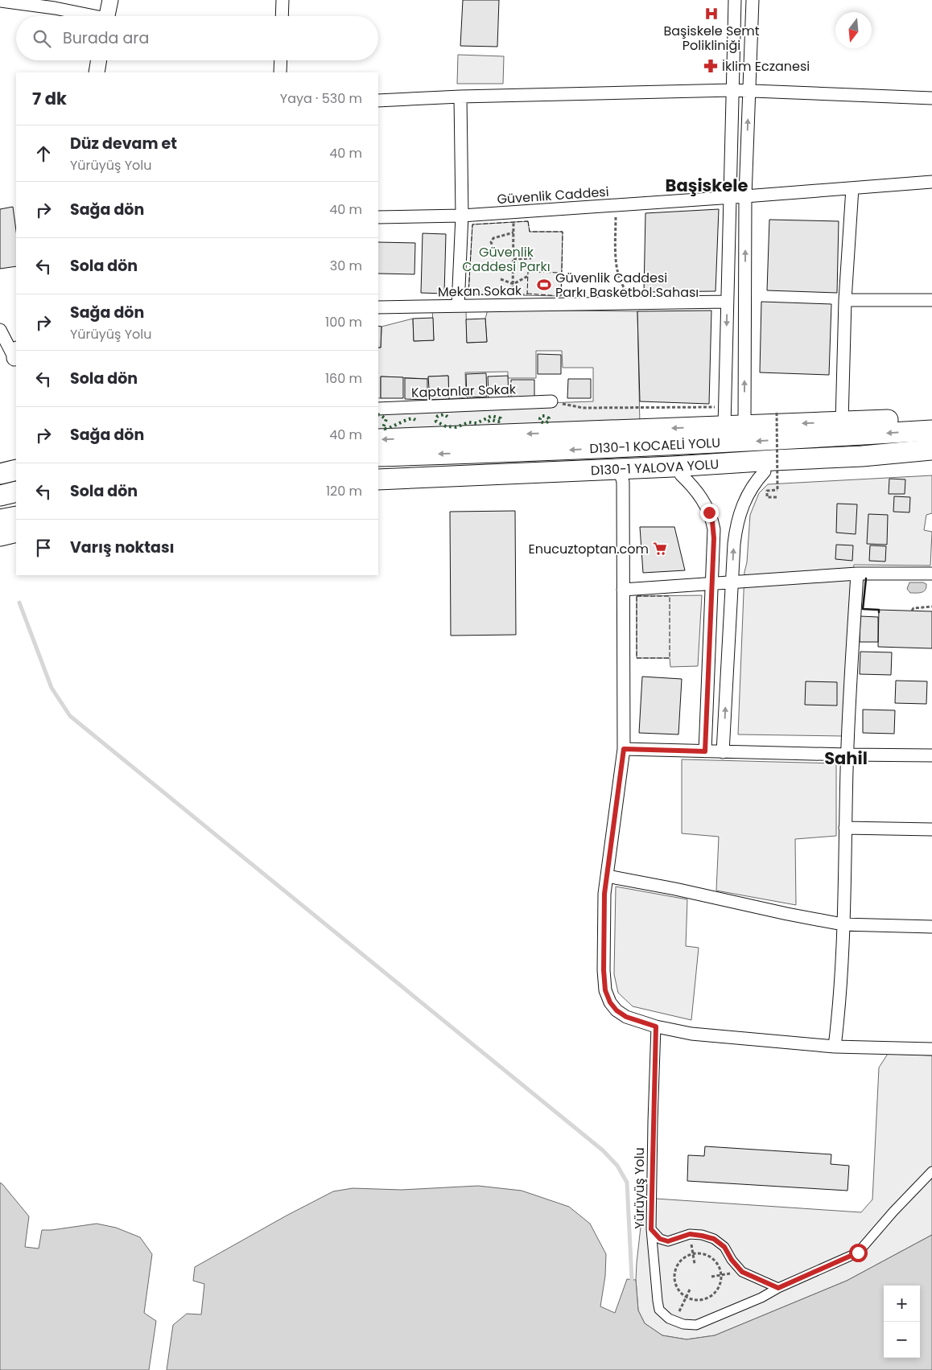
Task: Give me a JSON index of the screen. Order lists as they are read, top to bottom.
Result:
{
  "streets": {
    "highway": ["D130-1 KOCAELİ YOLU", "D130-1 YALOVA YOLU"],
    "street": [
      "Güvenlik Caddesi",
      "Mekan Sokak",
      "Kaptanlar Sokak",
      "Yürüyüş Yolu"
    ]
  },
  "districts": ["Başiskele", "Sahil"],
  "parks": ["Güvenlik Caddesi Parkı"],
  "places": {
    "hospital": ["Başiskele Semt Polikliniği"],
    "pharmacy": ["İklim Eczanesi"],
    "sports": ["Güvenlik Caddesi Parkı Basketbol Sahası"],
    "supermarket": ["Enucuztoptan.com"]
  },
  "north": "bottom",
  "page": {
    "search": "Burada ara",
    "heading": ["7 dk", "Yaya · 530 m"],
    "list": [
      ["Düz devam et", "Yürüyüş Yolu", "40 m"],
      ["Sağa dön", "40 m"],
      ["Sola dön", "30 m"],
      ["Sağa dön", "Yürüyüş Yolu", "100 m"],
      ["Sola dön", "160 m"],
      ["Sağa dön", "40 m"],
      ["Sola dön", "120 m"],
      "Varış noktası"
    ],
    "map_buttons": ["+", "−"]
  }
}
